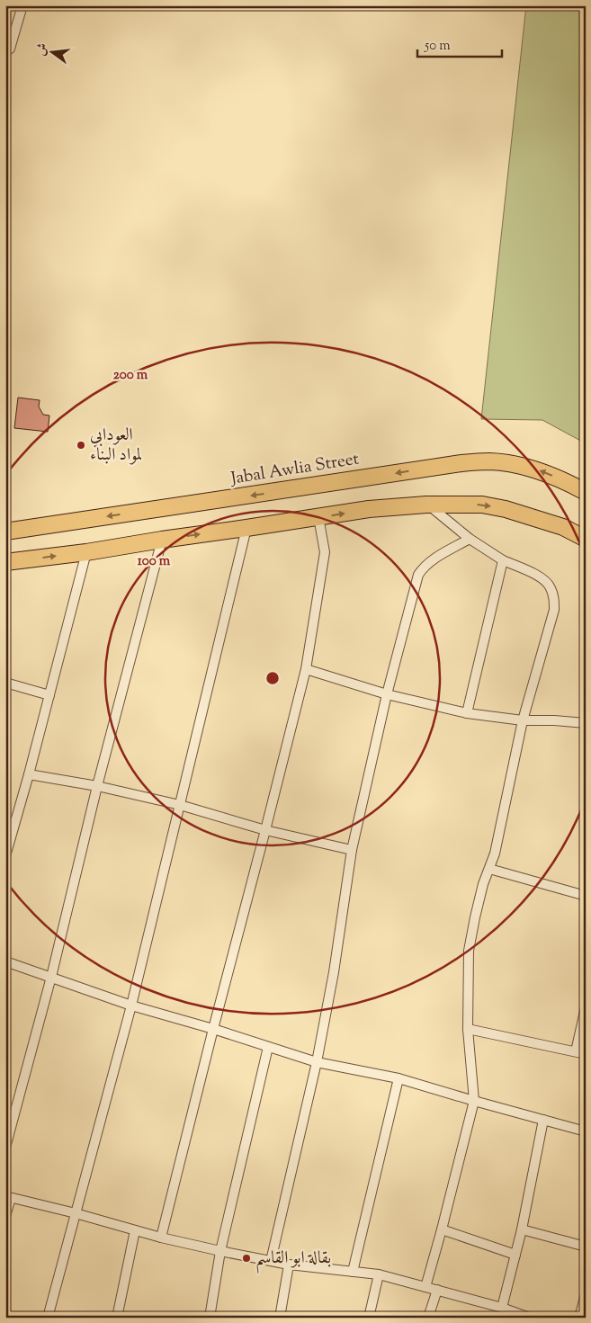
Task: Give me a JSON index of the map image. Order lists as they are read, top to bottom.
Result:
{
  "streets": {
    "highway": ["Jabal Awlia Street"]
  },
  "places": ["العودابي لمواد البناء", "بقالة ابو القاسم"],
  "scale_bar": "50 m",
  "north": "left",
  "rings": ["200 m", "100 m"]
}
